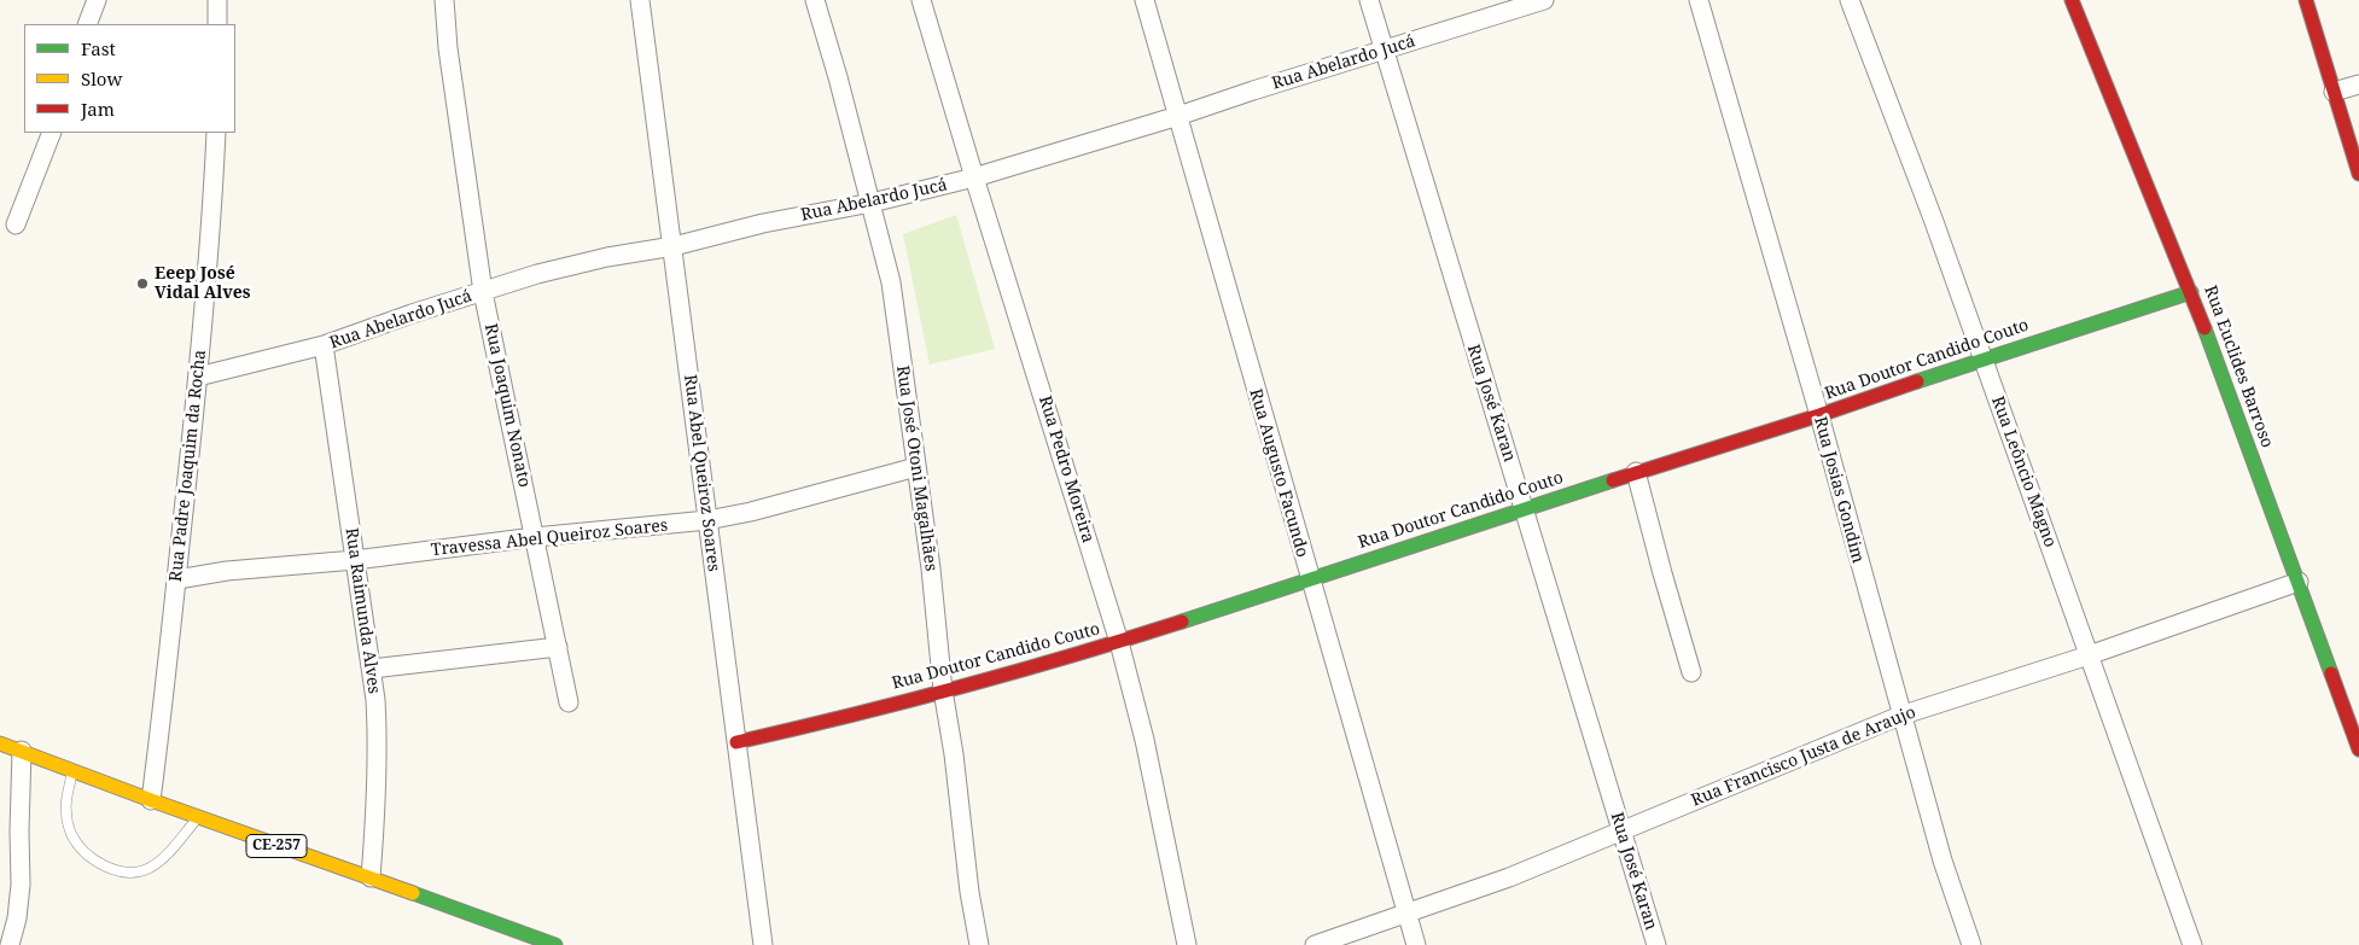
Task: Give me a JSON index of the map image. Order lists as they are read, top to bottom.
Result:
{
  "streets": {
    "street": [
      "Rua Abelardo Jucá",
      "Rua Doutor Candido Couto",
      "Rua Euclides Barroso",
      "Rua José Karan",
      "Rua Joaquim Nonato",
      "Rua Padre Joaquim da Rocha",
      "Rua José Otoni Magalhães",
      "Rua Pedro Moreira",
      "Rua Leôncio Magno",
      "Rua Abel Queiroz Soares",
      "Rua Augusto Facundo",
      "Rua Josias Gondim",
      "Travessa Abel Queiroz Soares",
      "Rua Raimunda Alves",
      "Rua Francisco Justa de Araujo",
      "CE-257"
    ]
  },
  "crossings": [
    ["Rua Abelardo Jucá", "Rua José Karan"],
    ["Rua Abelardo Jucá", "Rua Joaquim Nonato"],
    ["Rua Abelardo Jucá", "Rua Padre Joaquim da Rocha"],
    ["Rua Abelardo Jucá", "Rua José Otoni Magalhães"],
    ["Rua Abelardo Jucá", "Rua Pedro Moreira"],
    ["Rua Abelardo Jucá", "Rua Abel Queiroz Soares"],
    ["Rua Abelardo Jucá", "Rua Augusto Facundo"],
    ["Rua Abelardo Jucá", "Rua Raimunda Alves"],
    ["Rua Doutor Candido Couto", "Rua Euclides Barroso"],
    ["Rua Doutor Candido Couto", "Rua José Karan"],
    ["Rua Doutor Candido Couto", "Rua José Otoni Magalhães"],
    ["Rua Doutor Candido Couto", "Rua Pedro Moreira"],
    ["Rua Doutor Candido Couto", "Rua Leôncio Magno"],
    ["Rua Doutor Candido Couto", "Rua Abel Queiroz Soares"],
    ["Rua Doutor Candido Couto", "Rua Augusto Facundo"],
    ["Rua Doutor Candido Couto", "Rua Josias Gondim"],
    ["Rua Euclides Barroso", "Rua Francisco Justa de Araujo"],
    ["Rua José Karan", "Rua Francisco Justa de Araujo"],
    ["Rua Joaquim Nonato", "Travessa Abel Queiroz Soares"],
    ["Rua Padre Joaquim da Rocha", "Travessa Abel Queiroz Soares"],
    ["Rua Padre Joaquim da Rocha", "CE-257"],
    ["Rua José Otoni Magalhães", "Travessa Abel Queiroz Soares"],
    ["Rua Leôncio Magno", "Rua Francisco Justa de Araujo"],
    ["Rua Abel Queiroz Soares", "Travessa Abel Queiroz Soares"],
    ["Rua Augusto Facundo", "Rua Francisco Justa de Araujo"],
    ["Rua Josias Gondim", "Rua Francisco Justa de Araujo"],
    ["Travessa Abel Queiroz Soares", "Rua Raimunda Alves"],
    ["Rua Raimunda Alves", "CE-257"]
  ],
  "places": ["Eeep José Vidal Alves"],
  "legend": ["Fast", "Slow", "Jam"]
}
